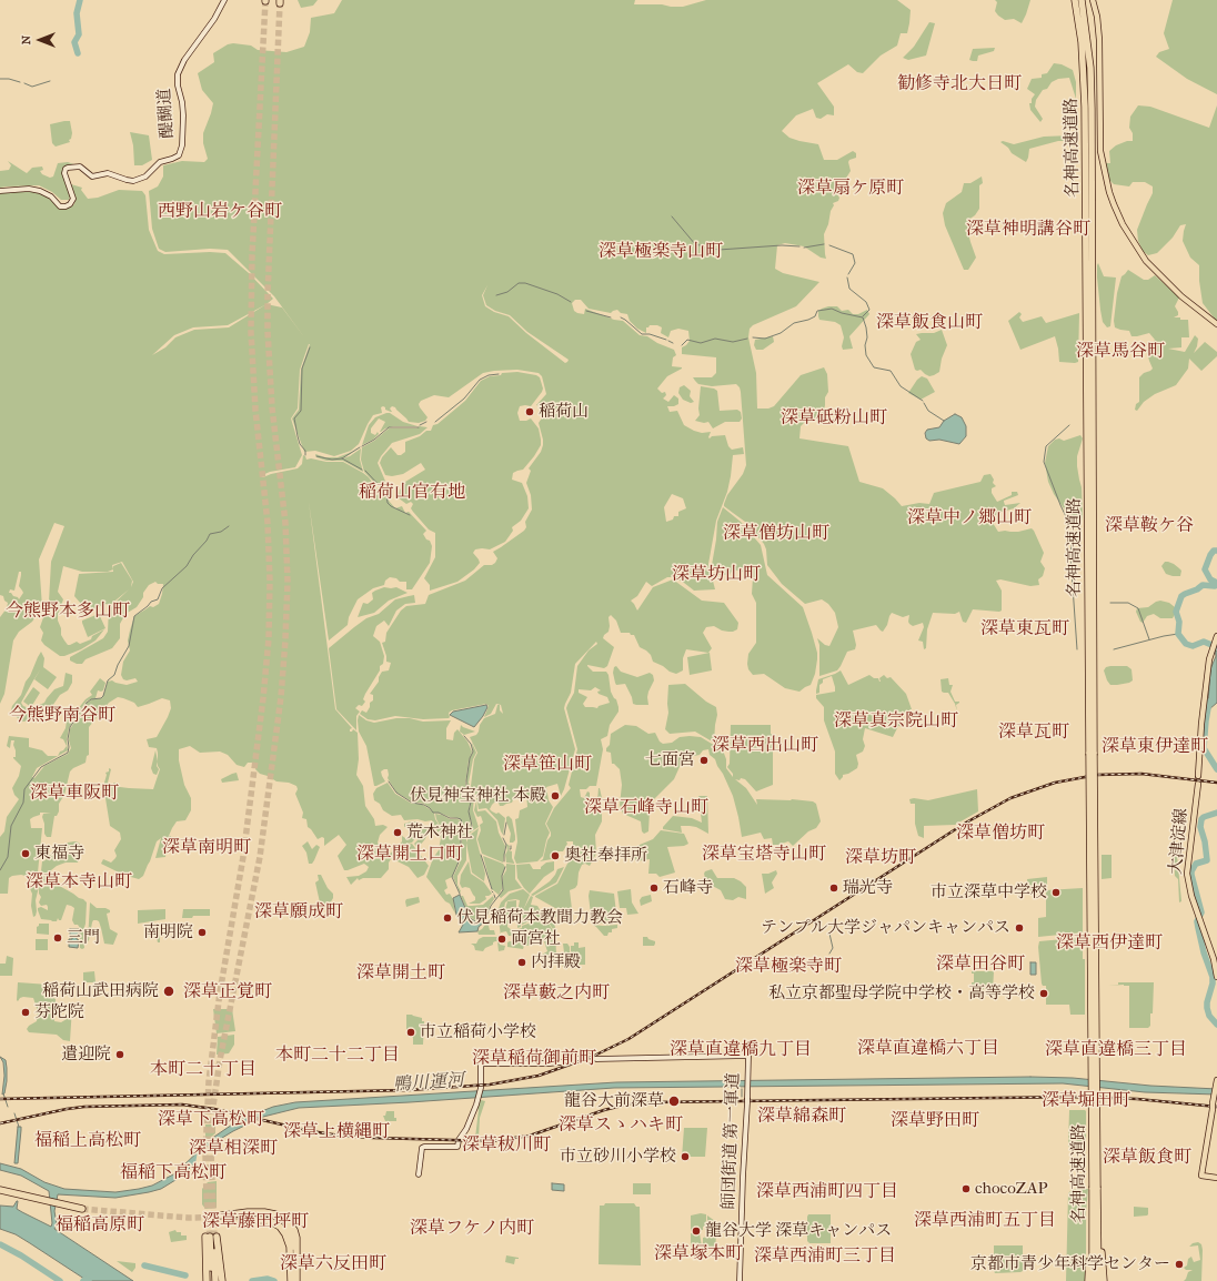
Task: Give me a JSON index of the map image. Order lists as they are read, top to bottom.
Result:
{
  "streets": {
    "highway": ["名神高速道路"],
    "main road": ["醍醐道", "大津淀線", "師団街道 第一軍道"]
  },
  "districts": [
    "勧修寺北大日町",
    "深草扇ケ原町",
    "西野山岩ケ谷町",
    "深草神明講谷町",
    "深草極楽寺山町",
    "深草飯食山町",
    "深草馬谷町",
    "深草砥粉山町",
    "稲荷山官有地",
    "深草中ノ郷山町",
    "深草鞍ケ谷",
    "深草僧坊山町",
    "深草坊山町",
    "今熊野本多山町",
    "深草東瓦町",
    "今熊野南谷町",
    "深草真宗院山町",
    "深草瓦町",
    "深草西出山町",
    "深草東伊達町",
    "深草笹山町",
    "深草車阪町",
    "深草石峰寺山町",
    "深草僧坊町",
    "深草南明町",
    "深草開土口町",
    "深草宝塔寺山町",
    "深草坊町",
    "深草本寺山町",
    "深草願成町",
    "深草西伊達町",
    "深草田谷町",
    "深草極楽寺町",
    "深草開土町",
    "深草正覚町",
    "深草藪之内町",
    "深草直違橋六丁目",
    "深草直違橋九丁目",
    "深草直違橋三丁目",
    "本町二十二丁目",
    "深草稲荷御前町",
    "本町二十丁目",
    "深草堀田町",
    "深草綿森町",
    "深草下高松町",
    "深草野田町",
    "深草スゝハキ町",
    "深草上横縄町",
    "福稲上高松町",
    "深草秡川町",
    "深草相深町",
    "深草飯食町",
    "福稲下高松町",
    "深草西浦町四丁目",
    "深草西浦町五丁目",
    "深草藤田坪町",
    "福稲高原町",
    "深草フケノ内町",
    "深草塚本町",
    "深草西浦町三丁目",
    "深草六反田町"
  ],
  "water": ["鴨川運河"],
  "places": [
    "稲荷山",
    "七面宮",
    "伏見神宝神社 本殿",
    "荒木神社",
    "東福寺",
    "奥社奉拝所",
    "石峰寺",
    "瑞光寺",
    "市立深草中学校",
    "伏見稲荷本教間力教会",
    "テンプル大学ジャパンキャンパス",
    "南明院",
    "三門",
    "両宮社",
    "内拝殿",
    "稲荷山武田病院",
    "私立京都聖母学院中学校・高等学校",
    "芬陀院",
    "市立稲荷小学校",
    "遣迎院",
    "龍谷大前深草",
    "市立砂川小学校",
    "chocoZAP",
    "龍谷大学 深草キャンパス",
    "京都市青少年科学センター"
  ],
  "north": "left"
}
